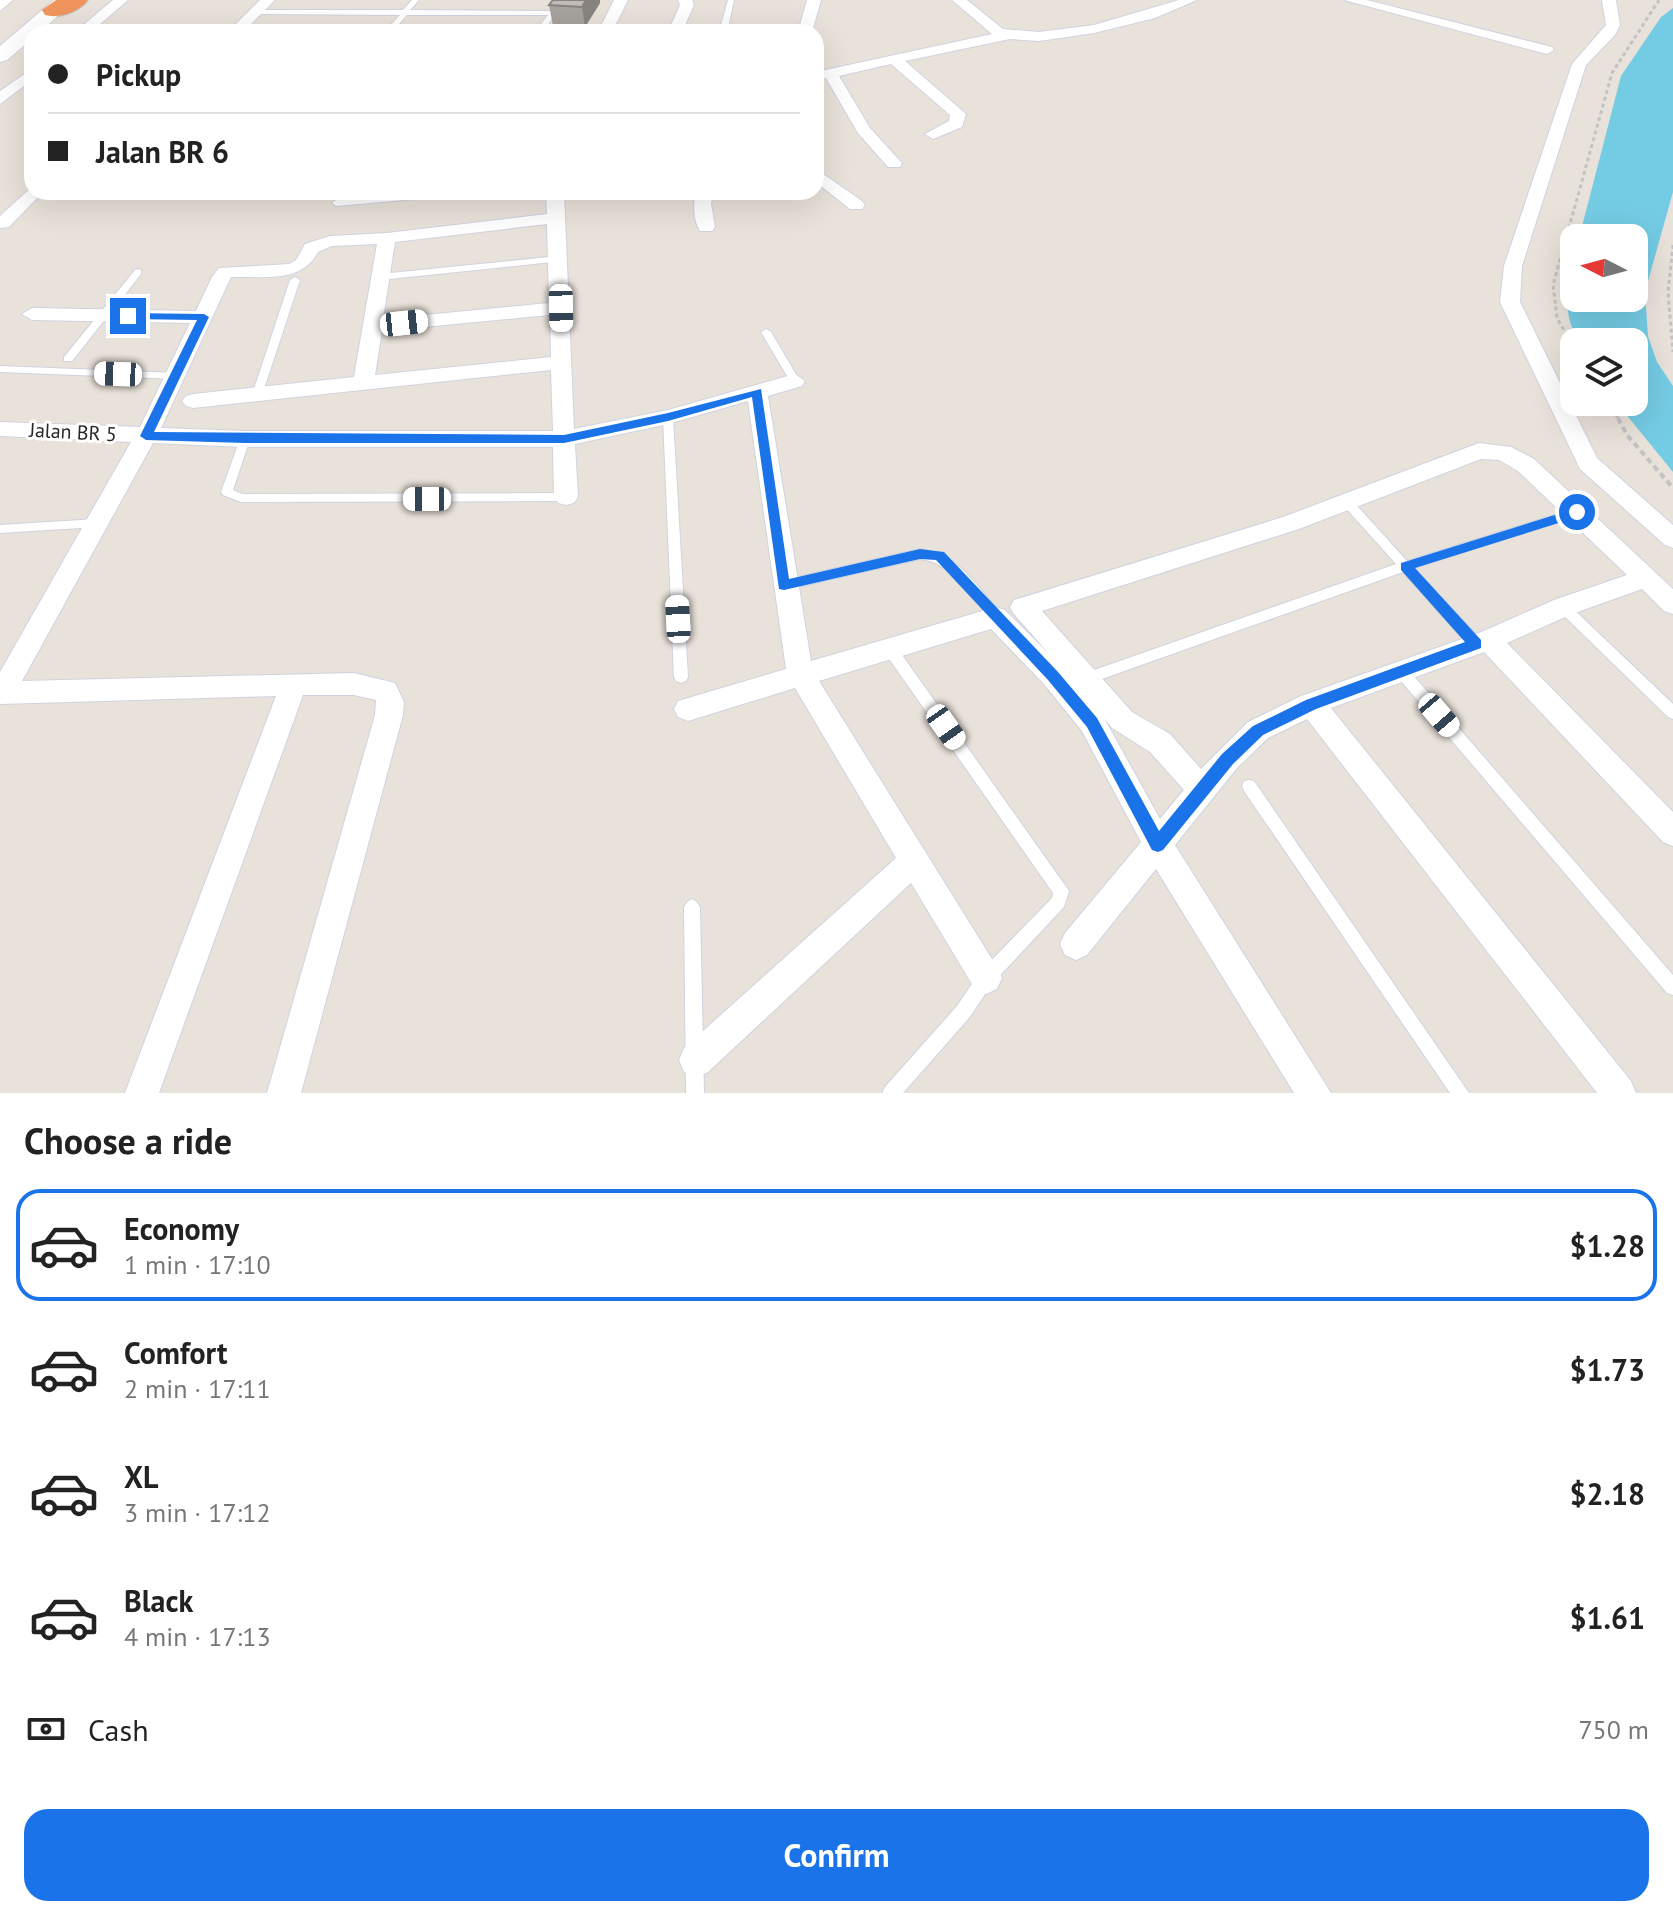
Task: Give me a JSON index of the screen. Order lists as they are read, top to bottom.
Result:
{
  "streets": {
    "street": ["Jalan BR 5"]
  },
  "north": "left",
  "page": {
    "banner": ["Pickup", "Jalan BR 6"],
    "heading": "Choose a ride",
    "list": [
      {
        "name": "Economy",
        "note": "1 min · 17:10",
        "value": "$1.28"
      },
      {
        "name": "Comfort",
        "note": "2 min · 17:11",
        "value": "$1.73"
      },
      {
        "name": "XL",
        "note": "3 min · 17:12",
        "value": "$2.18"
      },
      {
        "name": "Black",
        "note": "4 min · 17:13",
        "value": "$1.61"
      }
    ],
    "pay": ["Cash", "750 m"],
    "buttons": "Confirm"
  }
}
